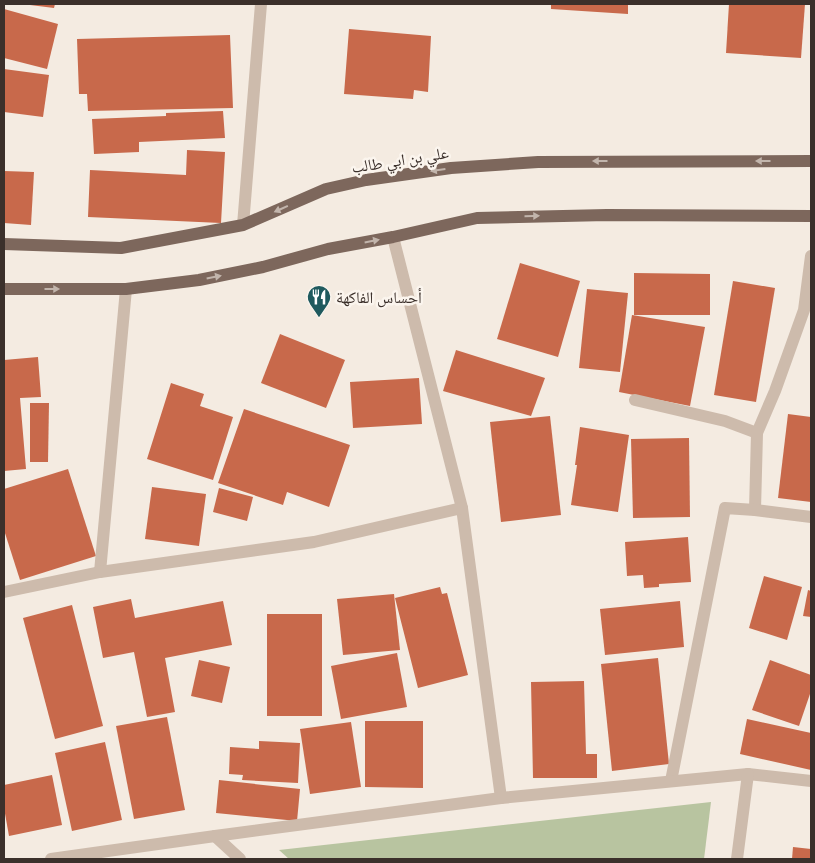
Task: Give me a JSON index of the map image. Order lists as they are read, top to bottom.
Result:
{
  "streets": {
    "main road": ["علي بن ابي طالب"]
  },
  "places": {
    "restaurant": ["أحساس الفاكهة"]
  }
}
